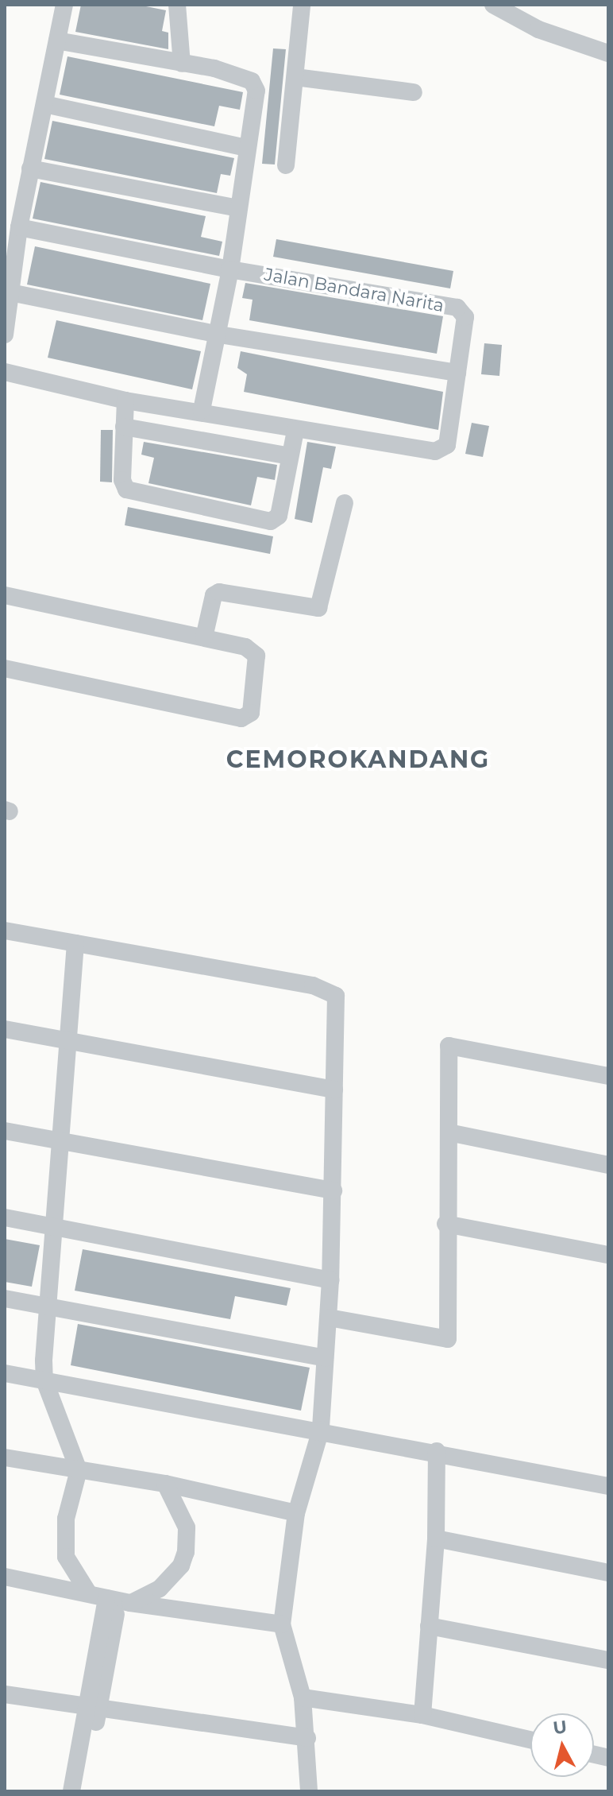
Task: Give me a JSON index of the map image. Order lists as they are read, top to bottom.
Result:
{
  "streets": {
    "street": ["Jalan Bandara Narita"]
  },
  "districts": ["CEMOROKANDANG"],
  "north": "top"
}
